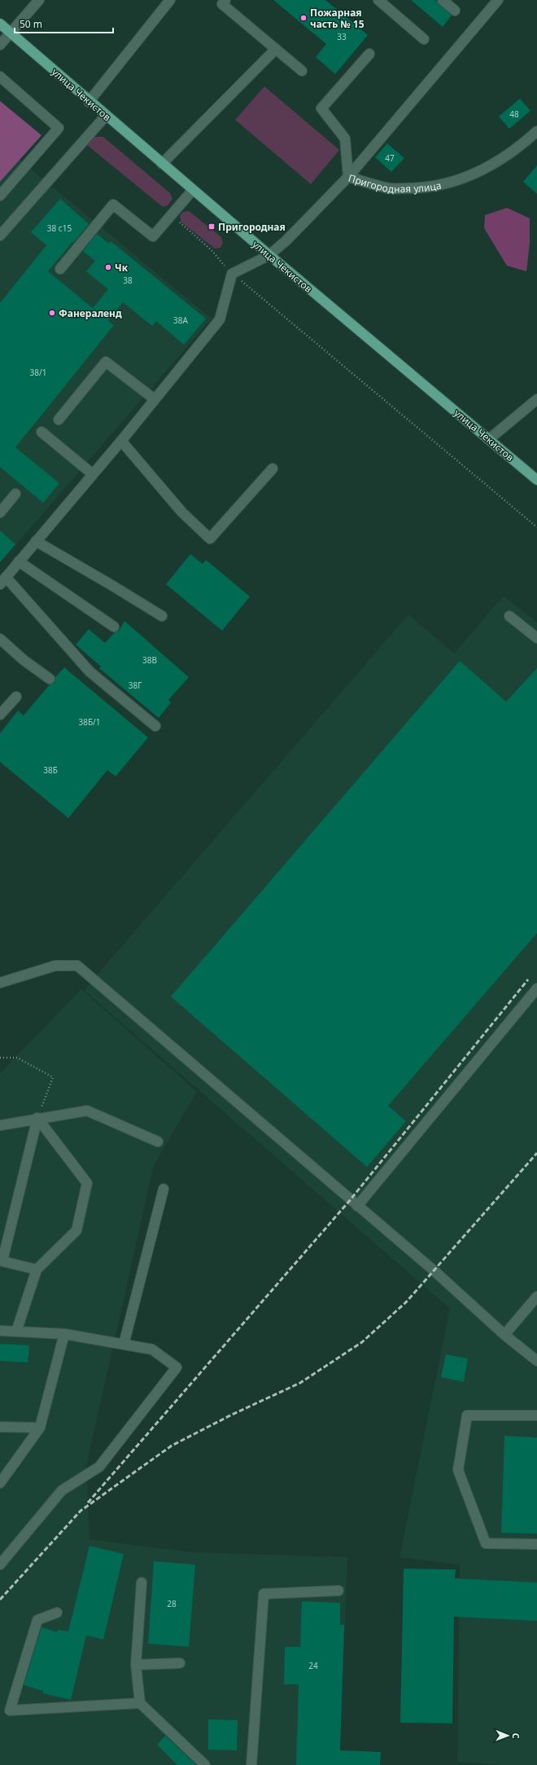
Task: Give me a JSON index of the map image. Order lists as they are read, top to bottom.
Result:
{
  "streets": {
    "main road": ["улица Чекистов"],
    "street": ["Пригородная улица"]
  },
  "crossings": [
    ["улица Чекистов", "Пригородная улица"]
  ],
  "places": {
    "other": ["Пожарная часть № 15", "Чк", "Фанераленд"],
    "transit": ["Пригородная"]
  },
  "house_numbers": [
    "33",
    "48",
    "47",
    "38 с15",
    "38",
    "38А",
    "38/1",
    "38В",
    "38Г",
    "38Б/1",
    "38Б",
    "28",
    "24"
  ],
  "scale_bar": "50 m",
  "north": "right"
}
